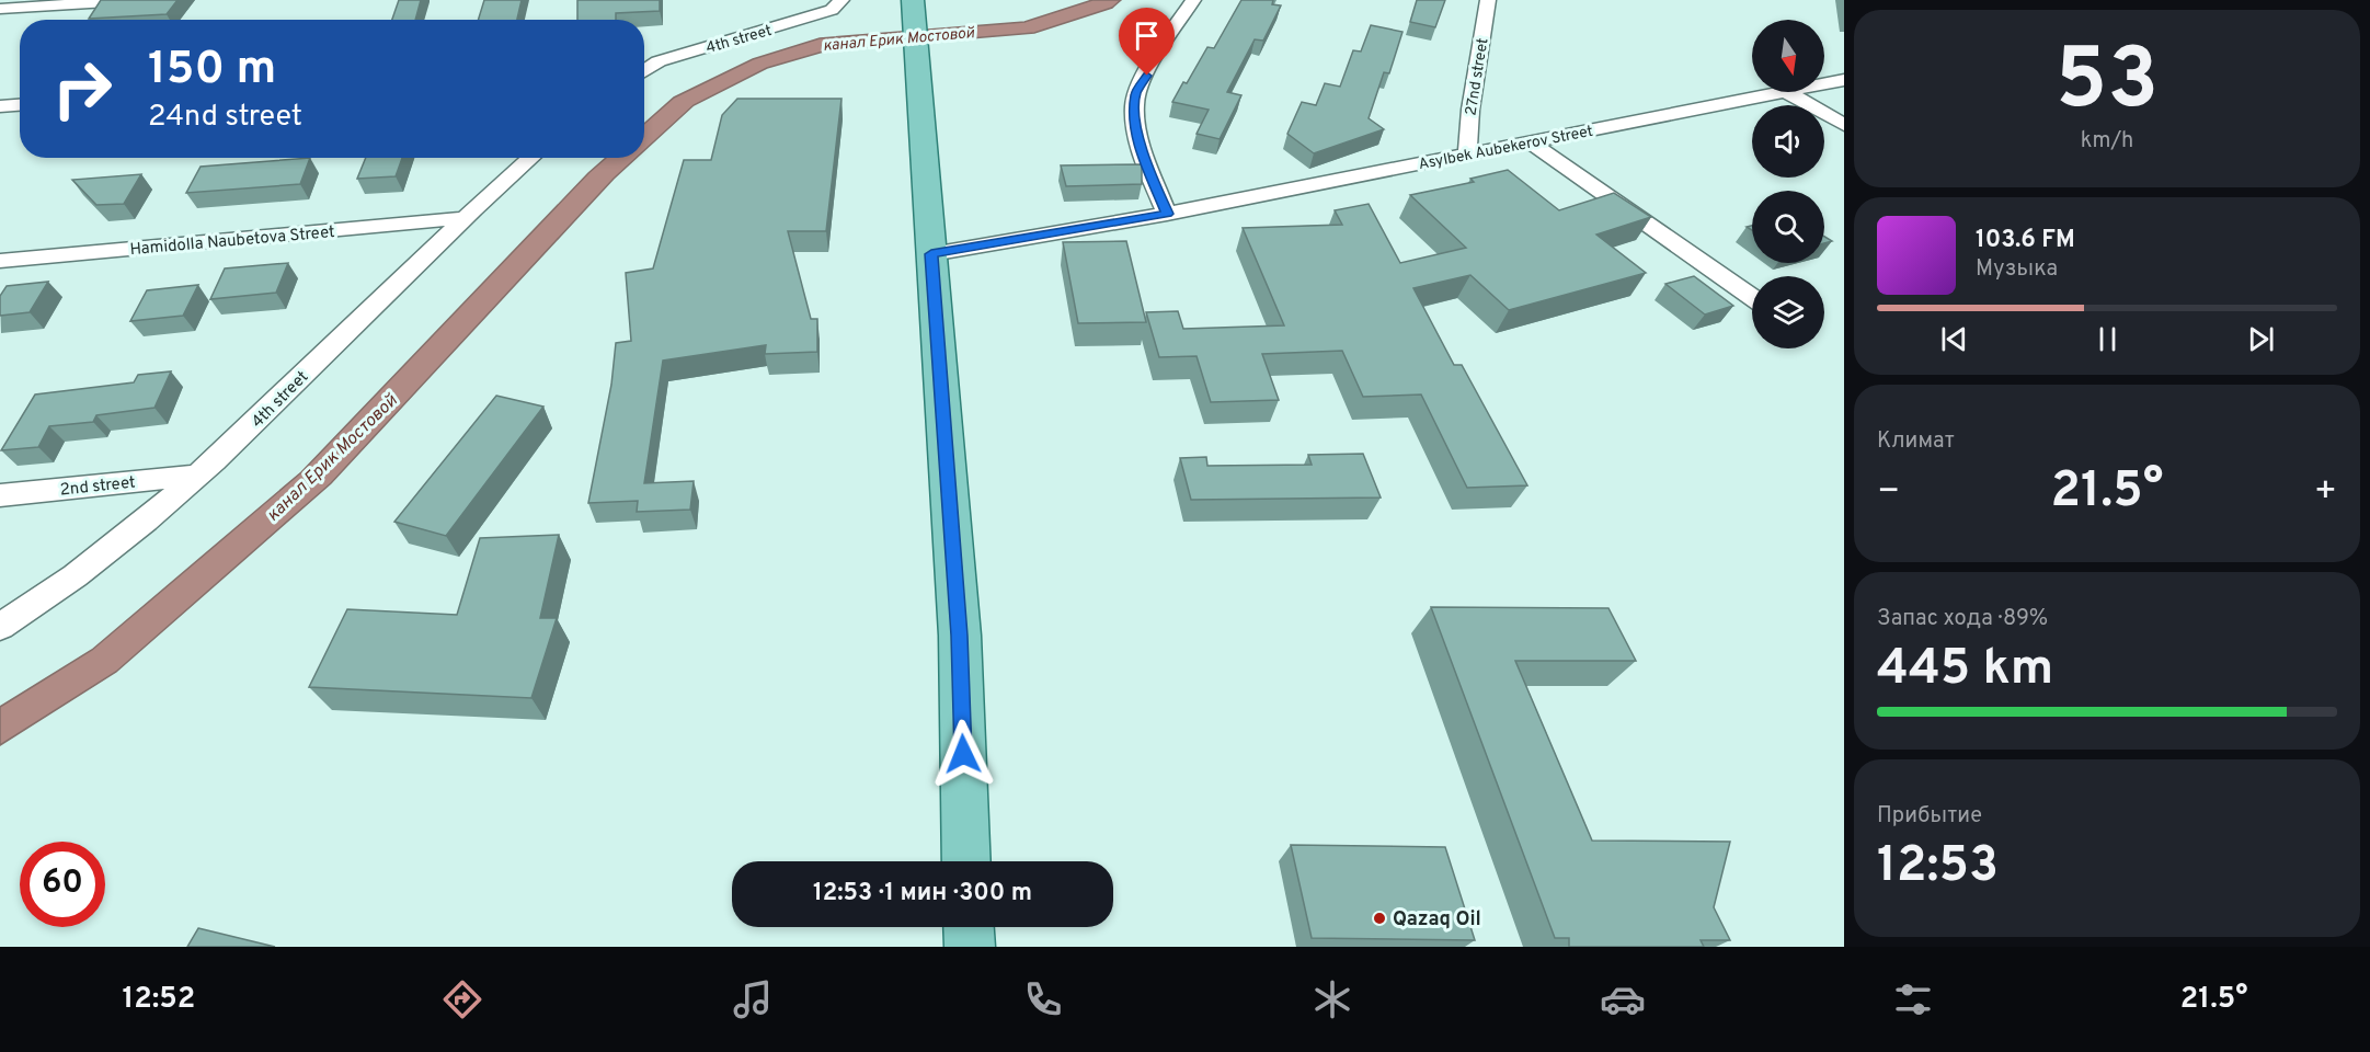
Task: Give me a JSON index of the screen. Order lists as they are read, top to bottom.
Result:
{
  "streets": {
    "street": [
      "4th street",
      "27nd street",
      "Asylbek Aubekerov Street",
      "Hamidolla Naubetova Street",
      "2nd street"
    ]
  },
  "crossings": [
    ["4th street", "Hamidolla Naubetova Street"],
    ["4th street", "2nd street"],
    ["27nd street", "Asylbek Aubekerov Street"]
  ],
  "water": ["канал Ерик Мостовой"],
  "places": ["Qazaq Oil"],
  "north": "bottom",
  "page": {
    "tile": [
      ["53", "km/h"],
      "Климат",
      ["Запас хода · 89%", "445 km"],
      ["Прибытие", "12:53"]
    ],
    "turn": ["150 m", "24nd street"],
    "song": ["103.6 FM", "Музыка"],
    "heat": ["−", "21.5°", "+"],
    "limit": "60",
    "trip": "12:53 · 1 мин · 300 m",
    "tabs": ["12:52", "21.5°"]
  }
}
